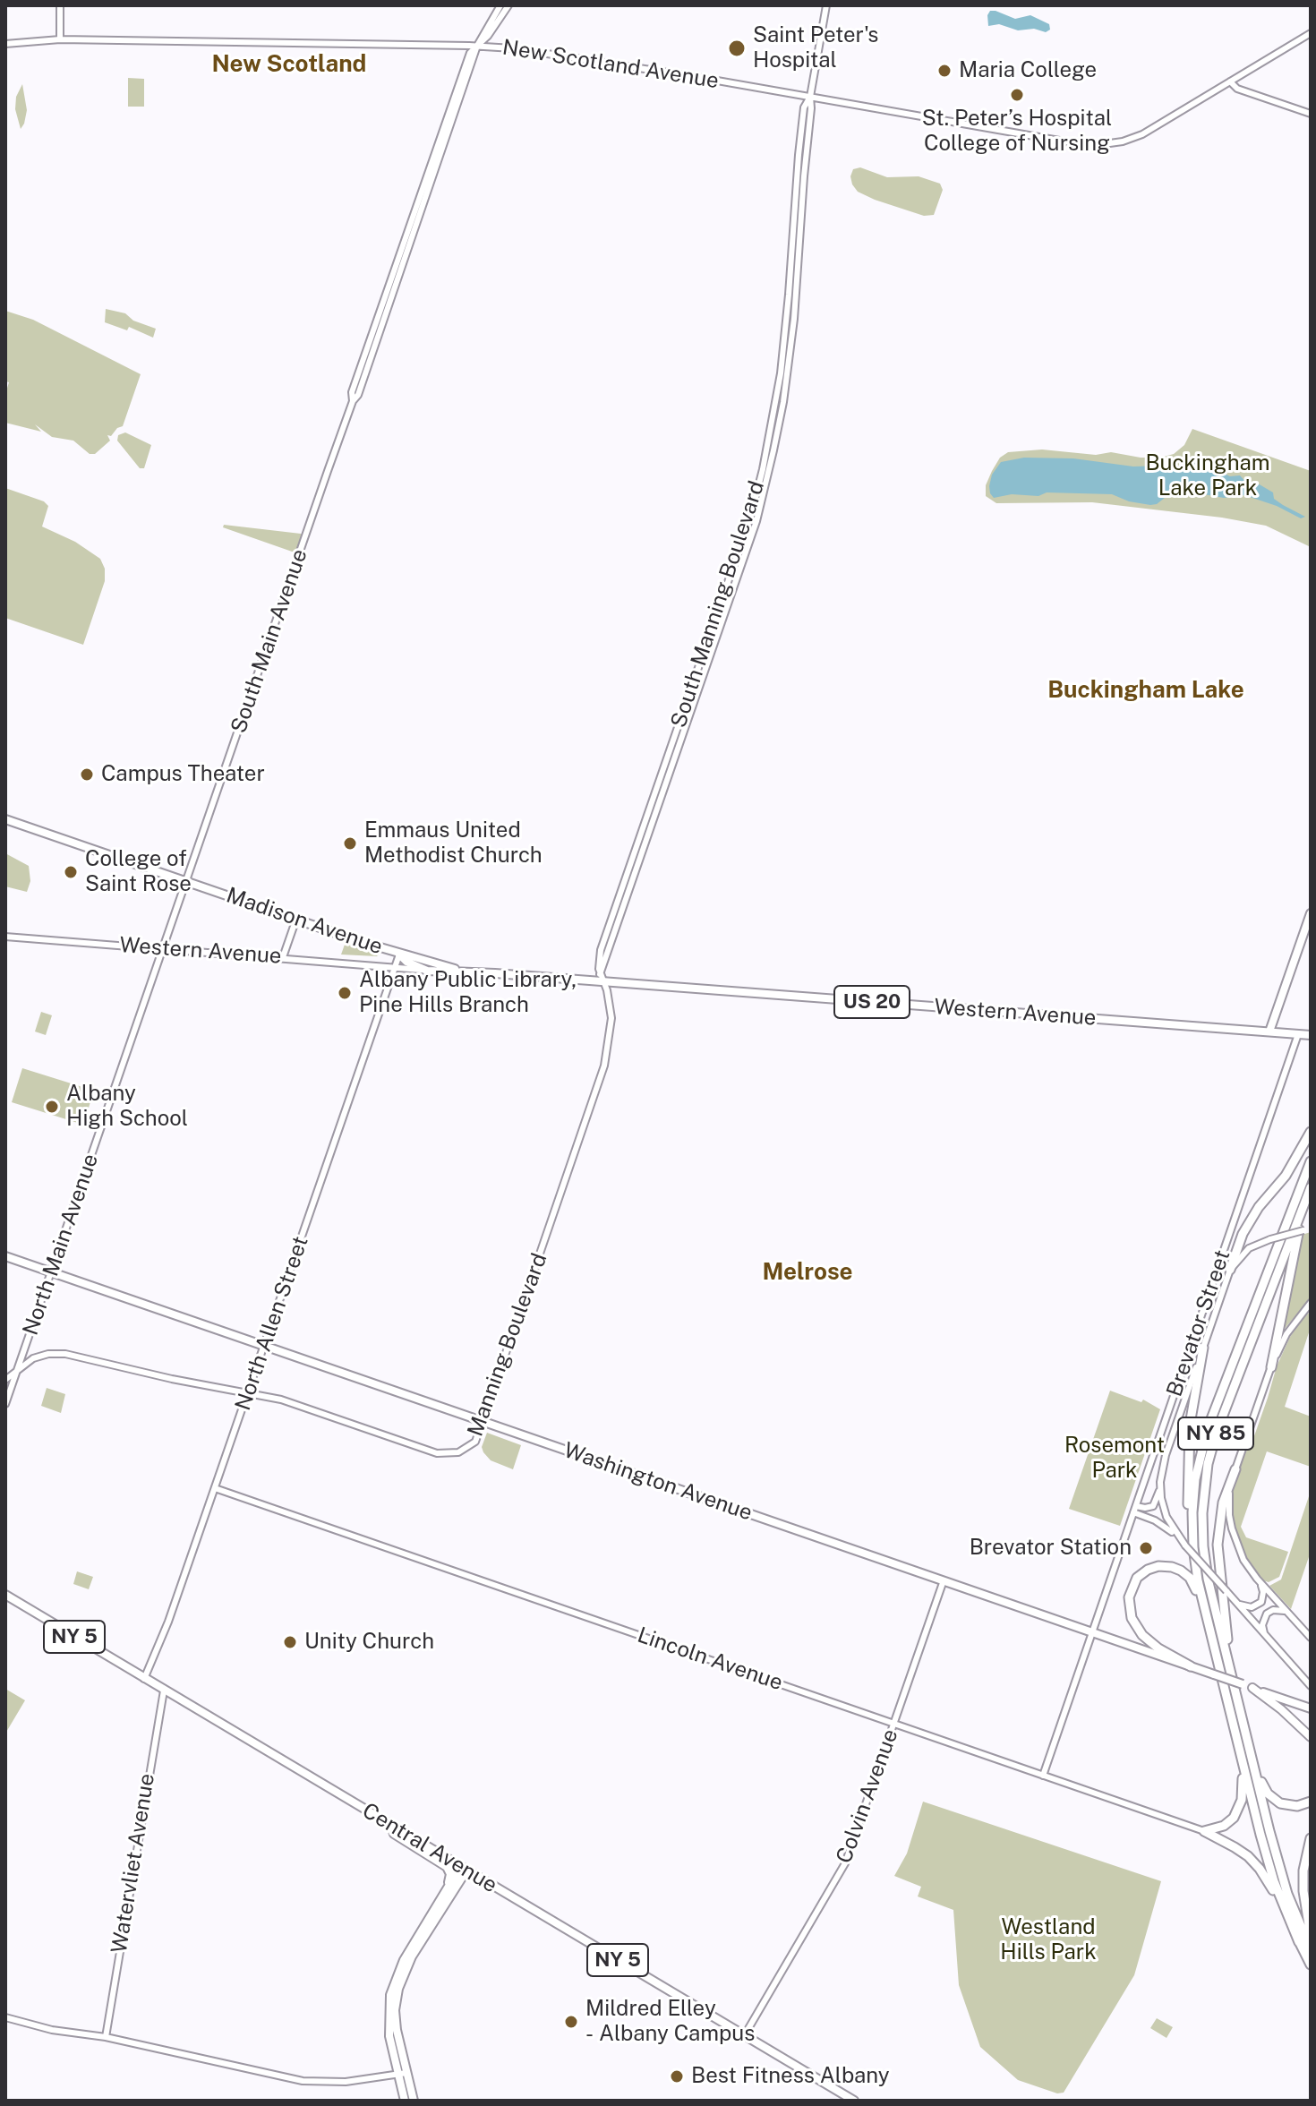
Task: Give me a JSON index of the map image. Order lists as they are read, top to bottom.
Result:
{
  "streets": {
    "highway": ["NY 85"],
    "main road": [
      "Madison Avenue",
      "Western Avenue",
      "US 20",
      "Washington Avenue",
      "NY 5",
      "Central Avenue"
    ],
    "street": [
      "New Scotland Avenue",
      "South Manning Boulevard",
      "South Main Avenue",
      "North Main Avenue",
      "North Allen Street",
      "Brevator Street",
      "Manning Boulevard",
      "Lincoln Avenue",
      "Colvin Avenue",
      "Watervliet Avenue"
    ]
  },
  "crossings": [
    ["New Scotland Avenue", "South Manning Boulevard"],
    ["New Scotland Avenue", "South Main Avenue"],
    ["South Manning Boulevard", "Western Avenue"],
    ["South Manning Boulevard", "Manning Boulevard"],
    ["South Main Avenue", "Madison Avenue"],
    ["South Main Avenue", "North Main Avenue"],
    ["Madison Avenue", "Western Avenue"],
    ["Madison Avenue", "North Main Avenue"],
    ["Madison Avenue", "North Allen Street"],
    ["Western Avenue", "North Main Avenue"],
    ["Western Avenue", "North Allen Street"],
    ["Western Avenue", "Brevator Street"],
    ["Western Avenue", "Manning Boulevard"],
    ["North Main Avenue", "Manning Boulevard"],
    ["North Main Avenue", "Washington Avenue"],
    ["North Allen Street", "Manning Boulevard"],
    ["North Allen Street", "Washington Avenue"],
    ["North Allen Street", "Lincoln Avenue"],
    ["North Allen Street", "Central Avenue"],
    ["Brevator Street", "Washington Avenue"],
    ["Brevator Street", "Lincoln Avenue"],
    ["Manning Boulevard", "Washington Avenue"],
    ["Washington Avenue", "Colvin Avenue"],
    ["Lincoln Avenue", "Colvin Avenue"],
    ["Colvin Avenue", "Central Avenue"],
    ["Central Avenue", "Watervliet Avenue"]
  ],
  "districts": ["New Scotland", "Buckingham Lake", "Melrose"],
  "parks": ["Buckingham Lake Park", "Rosemont Park", "Westland Hills Park"],
  "places": [
    "Saint Peter's Hospital",
    "Maria College",
    "St. Peter’s Hospital College of Nursing",
    "Campus Theater",
    "Emmaus United Methodist Church",
    "College of Saint Rose",
    "Albany Public Library, Pine Hills Branch",
    "Albany High School",
    "Brevator Station",
    "Unity Church",
    "Mildred Elley - Albany Campus",
    "Best Fitness Albany"
  ]
}
